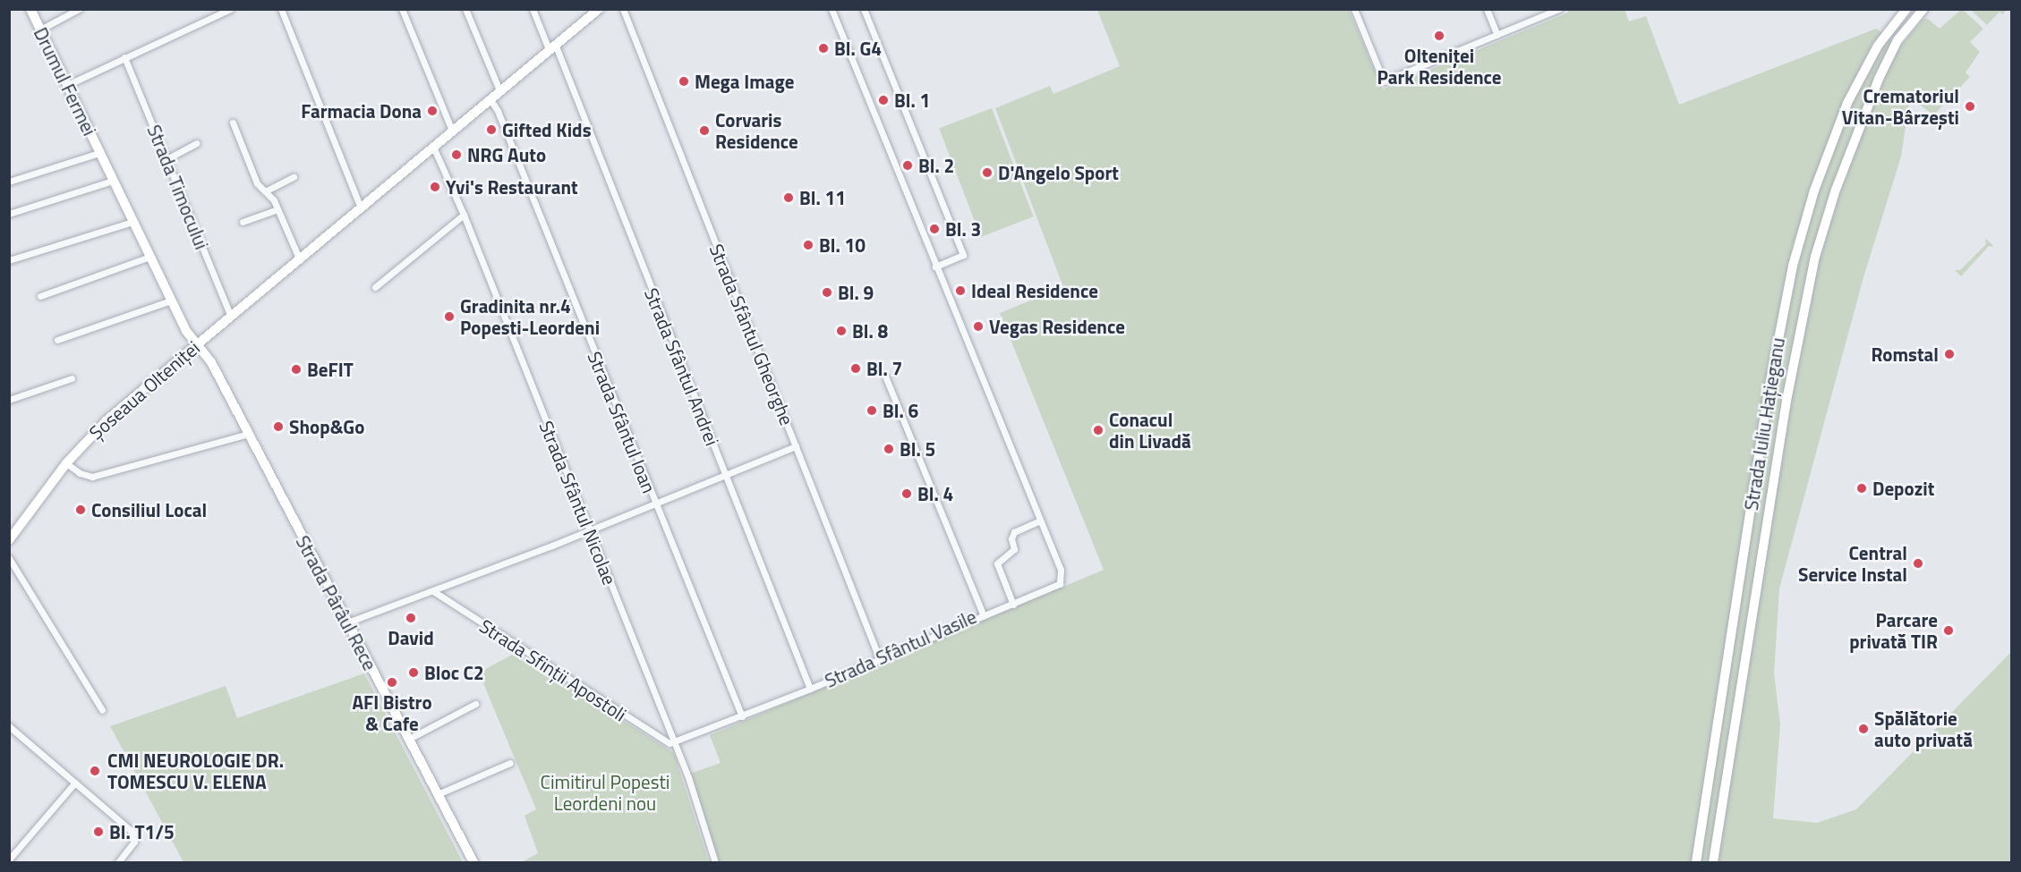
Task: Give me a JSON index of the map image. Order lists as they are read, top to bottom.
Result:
{
  "streets": {
    "main road": [
      "Drumul Fermei",
      "Șoseaua Olteniței",
      "Strada Iuliu Hațieganu",
      "Strada Pârâul Rece"
    ],
    "street": [
      "Strada Timocului",
      "Strada Sfântul Gheorghe",
      "Strada Sfântul Andrei",
      "Strada Sfântul Ioan",
      "Strada Sfântul Nicolae",
      "Strada Sfântul Vasile",
      "Strada Sfinții Apostoli"
    ]
  },
  "crossings": [
    ["Drumul Fermei", "Șoseaua Olteniței"],
    ["Drumul Fermei", "Strada Pârâul Rece"],
    ["Strada Timocului", "Șoseaua Olteniței"],
    ["Strada Sfântul Gheorghe", "Strada Sfântul Vasile"],
    ["Strada Sfântul Andrei", "Șoseaua Olteniței"],
    ["Strada Sfântul Andrei", "Strada Sfântul Vasile"],
    ["Șoseaua Olteniței", "Strada Sfântul Ioan"],
    ["Șoseaua Olteniței", "Strada Sfântul Nicolae"],
    ["Șoseaua Olteniței", "Strada Pârâul Rece"],
    ["Strada Sfântul Ioan", "Strada Sfântul Vasile"],
    ["Strada Sfântul Nicolae", "Strada Sfântul Vasile"],
    ["Strada Sfântul Nicolae", "Strada Sfinții Apostoli"],
    ["Strada Sfântul Vasile", "Strada Sfinții Apostoli"]
  ],
  "parks": ["Cimitirul Popesti Leordeni nou"],
  "places": [
    "Olteniței Park Residence",
    "Bl. G4",
    "Mega Image",
    "Bl. 1",
    "Crematoriul Vitan-Bârzești",
    "Farmacia Dona",
    "Gifted Kids",
    "Corvaris Residence",
    "NRG Auto",
    "Bl. 2",
    "D'Angelo Sport",
    "Yvi's Restaurant",
    "Bl. 11",
    "Bl. 3",
    "Bl. 10",
    "Ideal Residence",
    "Bl. 9",
    "Gradinita nr.4 Popesti-Leordeni",
    "Vegas Residence",
    "Bl. 8",
    "Romstal",
    "Bl. 7",
    "BeFIT",
    "Bl. 6",
    "Shop&Go",
    "Conacul din Livadă",
    "Bl. 5",
    "Depozit",
    "Bl. 4",
    "Consiliul Local",
    "Central Service Instal",
    "David",
    "Parcare privată TIR",
    "Bloc C2",
    "AFI Bistro & Cafe",
    "Spălătorie auto privată",
    "CMI NEUROLOGIE DR. TOMESCU V. ELENA",
    "Bl. T1/5"
  ]
}
